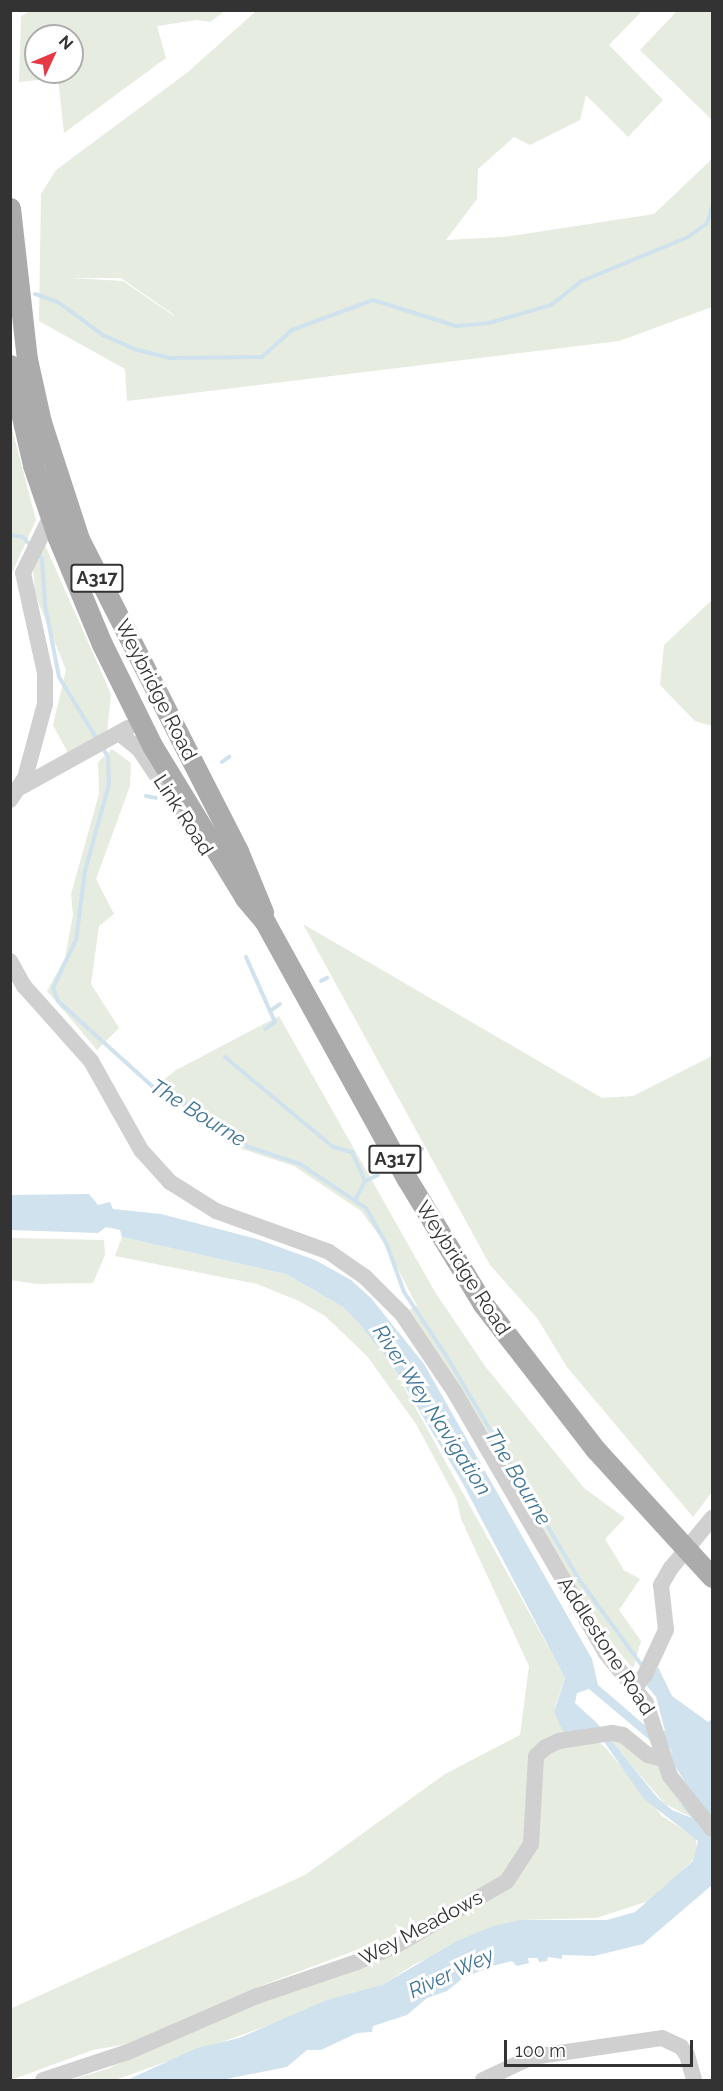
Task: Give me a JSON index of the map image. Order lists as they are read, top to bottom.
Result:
{
  "streets": {
    "main road": ["A317", "Weybridge Road"],
    "street": ["Link Road", "Addlestone Road", "Wey Meadows"]
  },
  "crossings": [
    ["Weybridge Road", "Link Road"],
    ["Addlestone Road", "Wey Meadows"]
  ],
  "water": ["The Bourne", "River Wey Navigation", "River Wey"],
  "scale_bar": "100 m",
  "north": "top right"
}
